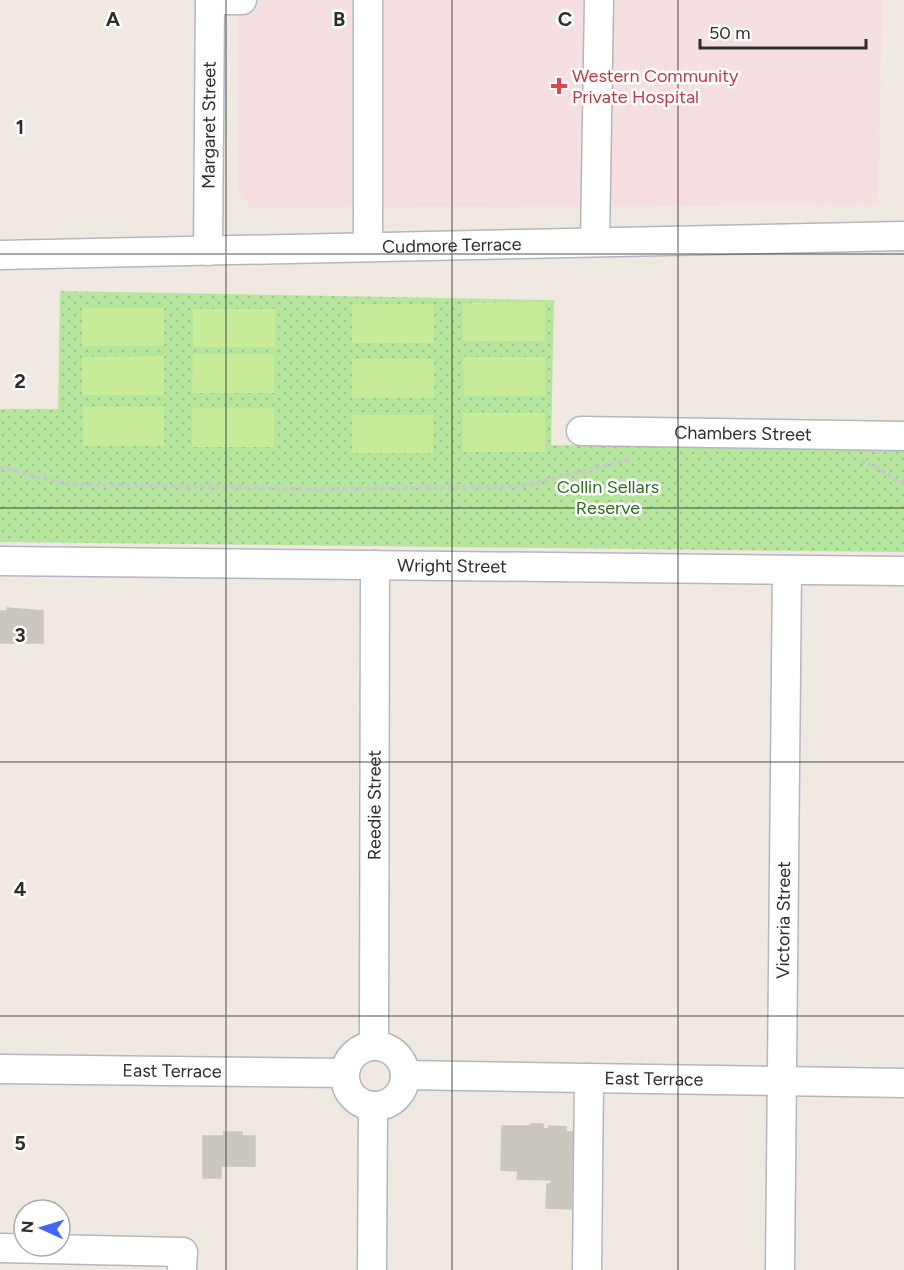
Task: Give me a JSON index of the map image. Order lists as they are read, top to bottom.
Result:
{
  "streets": {
    "street": [
      "Margaret Street",
      "Cudmore Terrace",
      "Chambers Street",
      "Wright Street",
      "Reedie Street",
      "Victoria Street",
      "East Terrace"
    ]
  },
  "crossings": [
    ["Margaret Street", "Cudmore Terrace"],
    ["Wright Street", "Reedie Street"],
    ["Wright Street", "Victoria Street"],
    ["Reedie Street", "East Terrace"],
    ["Victoria Street", "East Terrace"]
  ],
  "parks": ["Collin Sellars Reserve"],
  "places": {
    "health": ["Western Community Private Hospital"]
  },
  "scale_bar": "50 m",
  "north": "left",
  "grid": {
    "columns": ["A", "B", "C"],
    "rows": [
      "1",
      "2",
      "3",
      "4",
      "5"
    ]
  }
}
